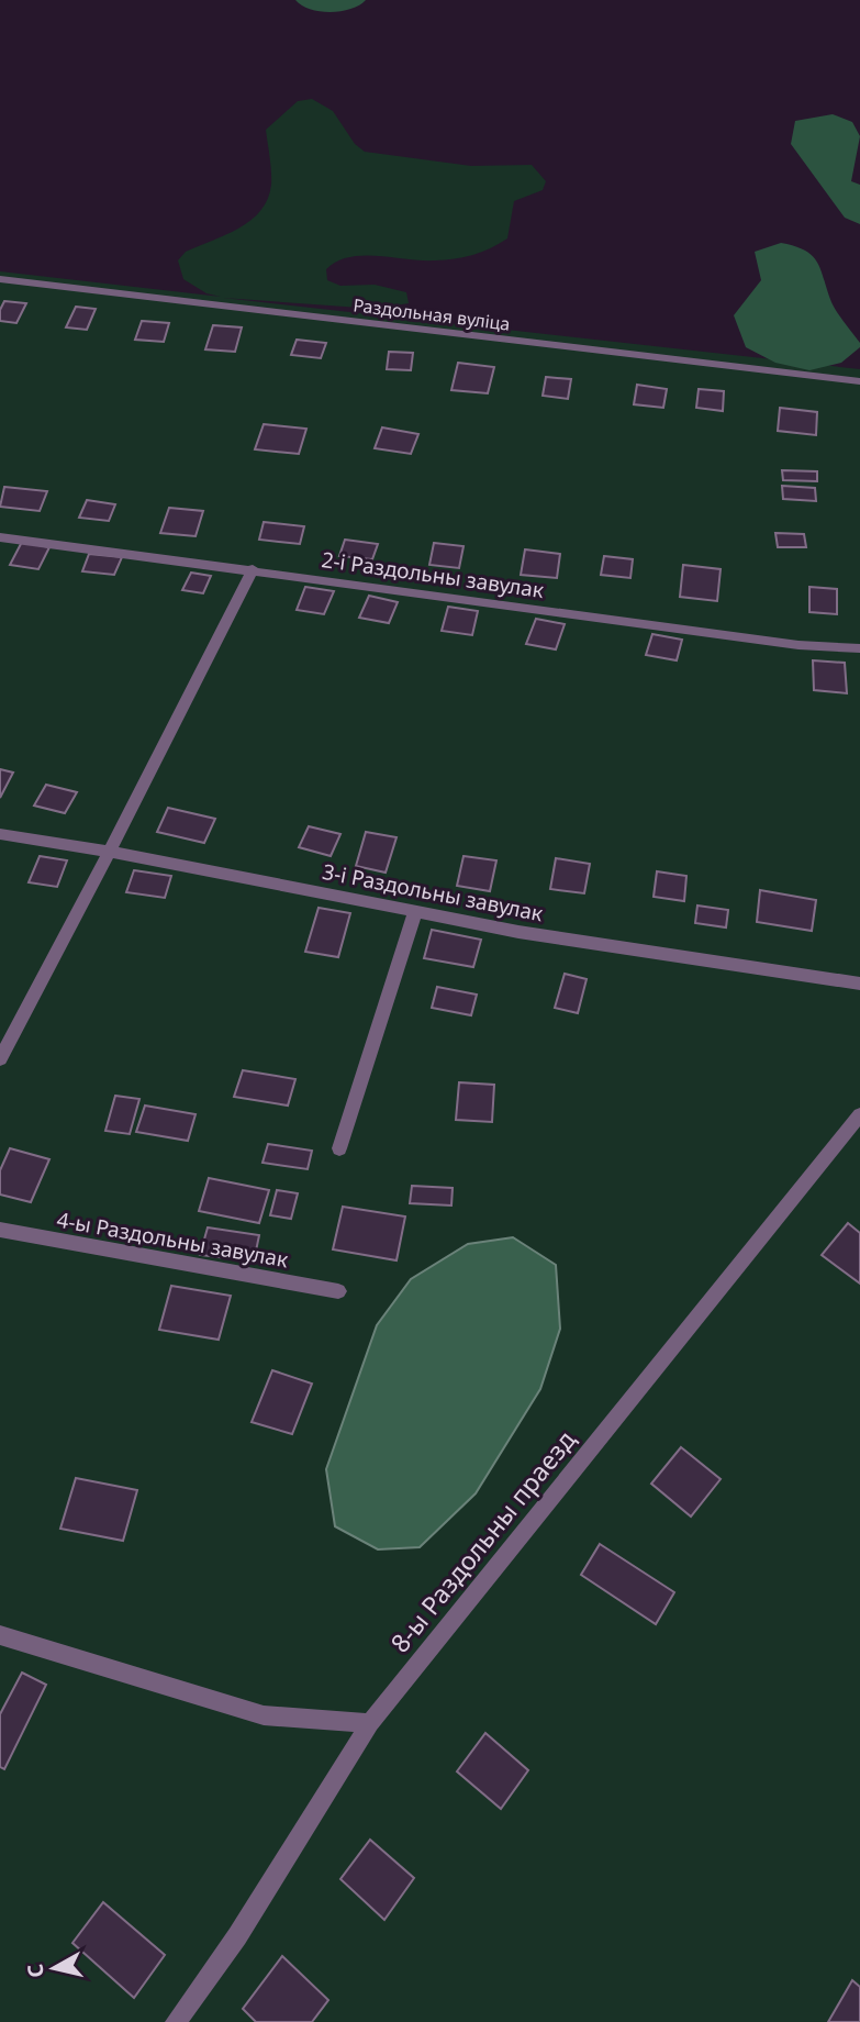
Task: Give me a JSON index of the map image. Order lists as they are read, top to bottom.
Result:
{
  "streets": {
    "street": [
      "Раздольная вуліца",
      "2-і Раздольны завулак",
      "3-і Раздольны завулак",
      "4-ы Раздольны завулак",
      "8-ы Раздольны праезд"
    ]
  },
  "north": "left"
}
